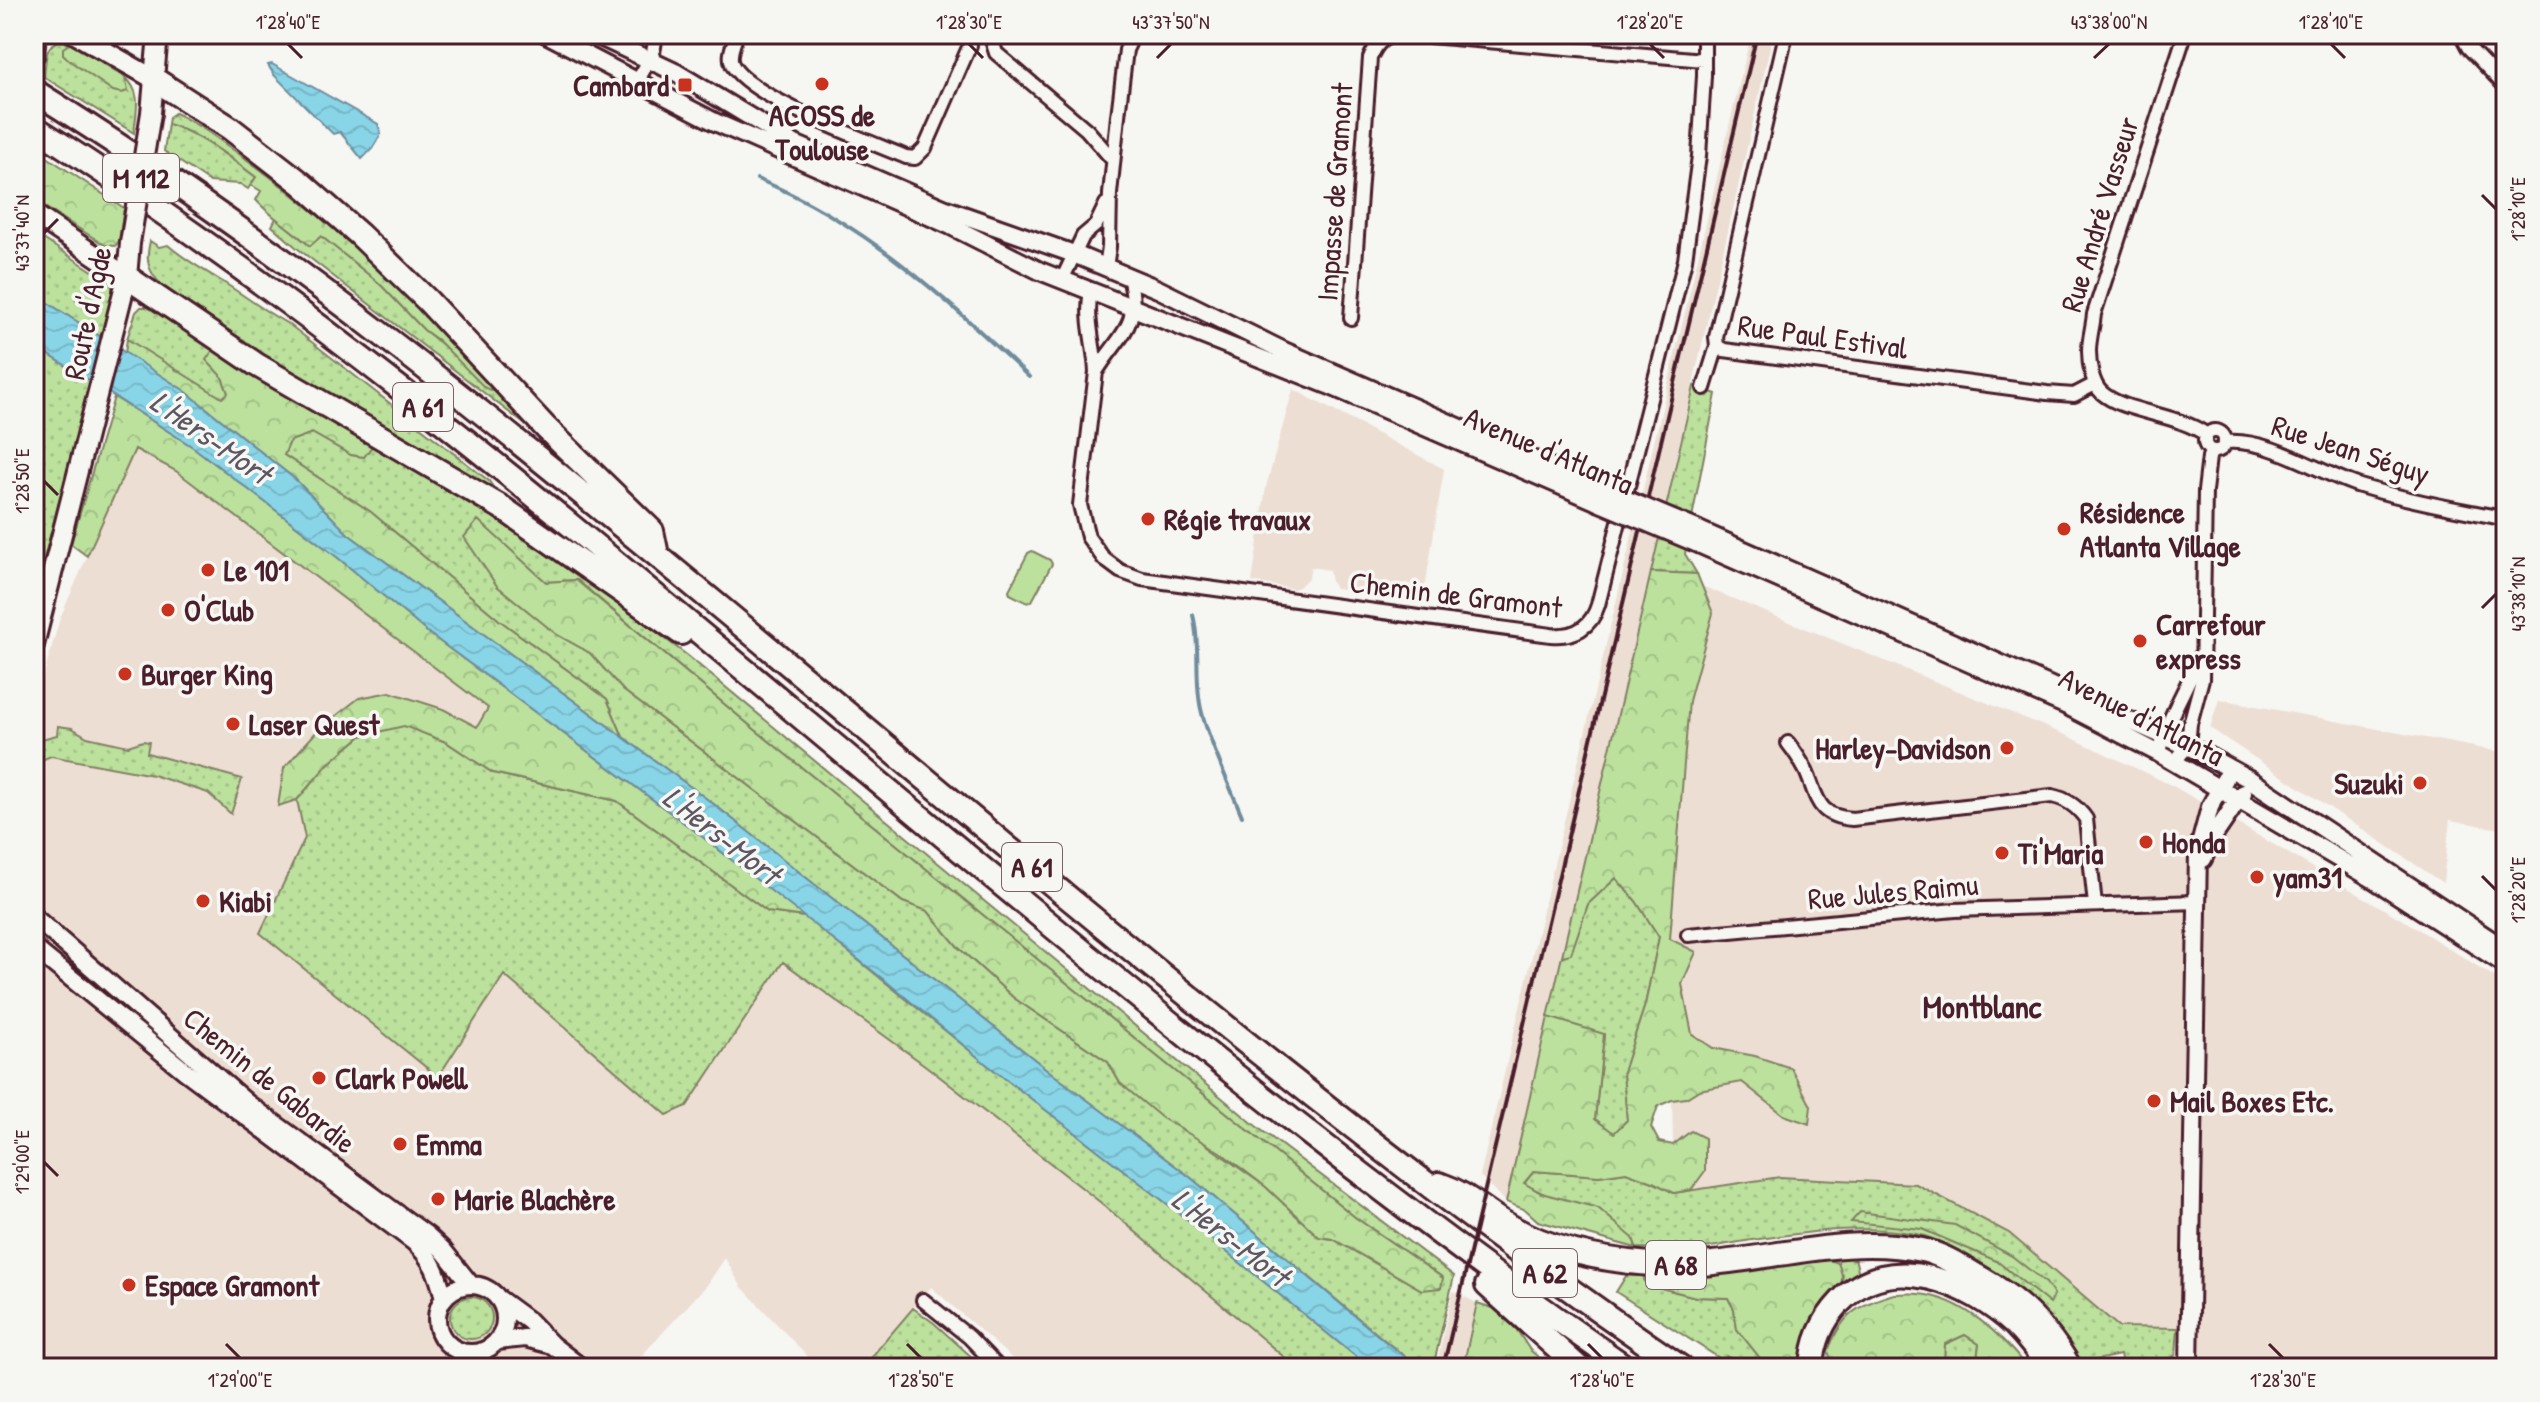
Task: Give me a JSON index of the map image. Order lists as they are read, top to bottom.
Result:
{
  "streets": {
    "highway": ["A 61", "A 68", "A 62"],
    "main road": [
      "M 112",
      "Route d'Agde",
      "Avenue d'Atlanta",
      "Chemin de Gabardie"
    ],
    "street": [
      "Impasse de Gramont",
      "Rue André Vasseur",
      "Rue Paul Estival",
      "Rue Jean Séguy",
      "Chemin de Gramont",
      "Rue Jules Raimu"
    ]
  },
  "crossings": [
    ["Rue André Vasseur", "Rue Paul Estival"],
    ["A 61", "A 68"],
    ["A 61", "A 62"],
    ["Avenue d'Atlanta", "Chemin de Gramont"],
    ["A 68", "A 62"]
  ],
  "districts": ["Montblanc"],
  "water": ["L'Hers-Mort"],
  "places": {
    "other": [
      "ACOSS de Toulouse",
      "Régie travaux",
      "Résidence Atlanta Village",
      "Le 101",
      "O'Club",
      "Carrefour express",
      "Burger King",
      "Laser Quest",
      "Harley-Davidson",
      "Suzuki",
      "Honda",
      "Ti'Maria",
      "yam31",
      "Kiabi",
      "Clark Powell",
      "Mail Boxes Etc.",
      "Emma",
      "Marie Blachère",
      "Espace Gramont"
    ],
    "transit": ["Cambard"]
  },
  "coordinates": [
    "1°28'40\"E",
    "1°28'30\"E",
    "43°37'50\"N",
    "1°28'20\"E",
    "43°38'00\"N",
    "1°28'10\"E",
    "43°37'40\"N",
    "1°28'50\"E",
    "43°38'10\"N",
    "1°29'00\"E"
  ]
}
